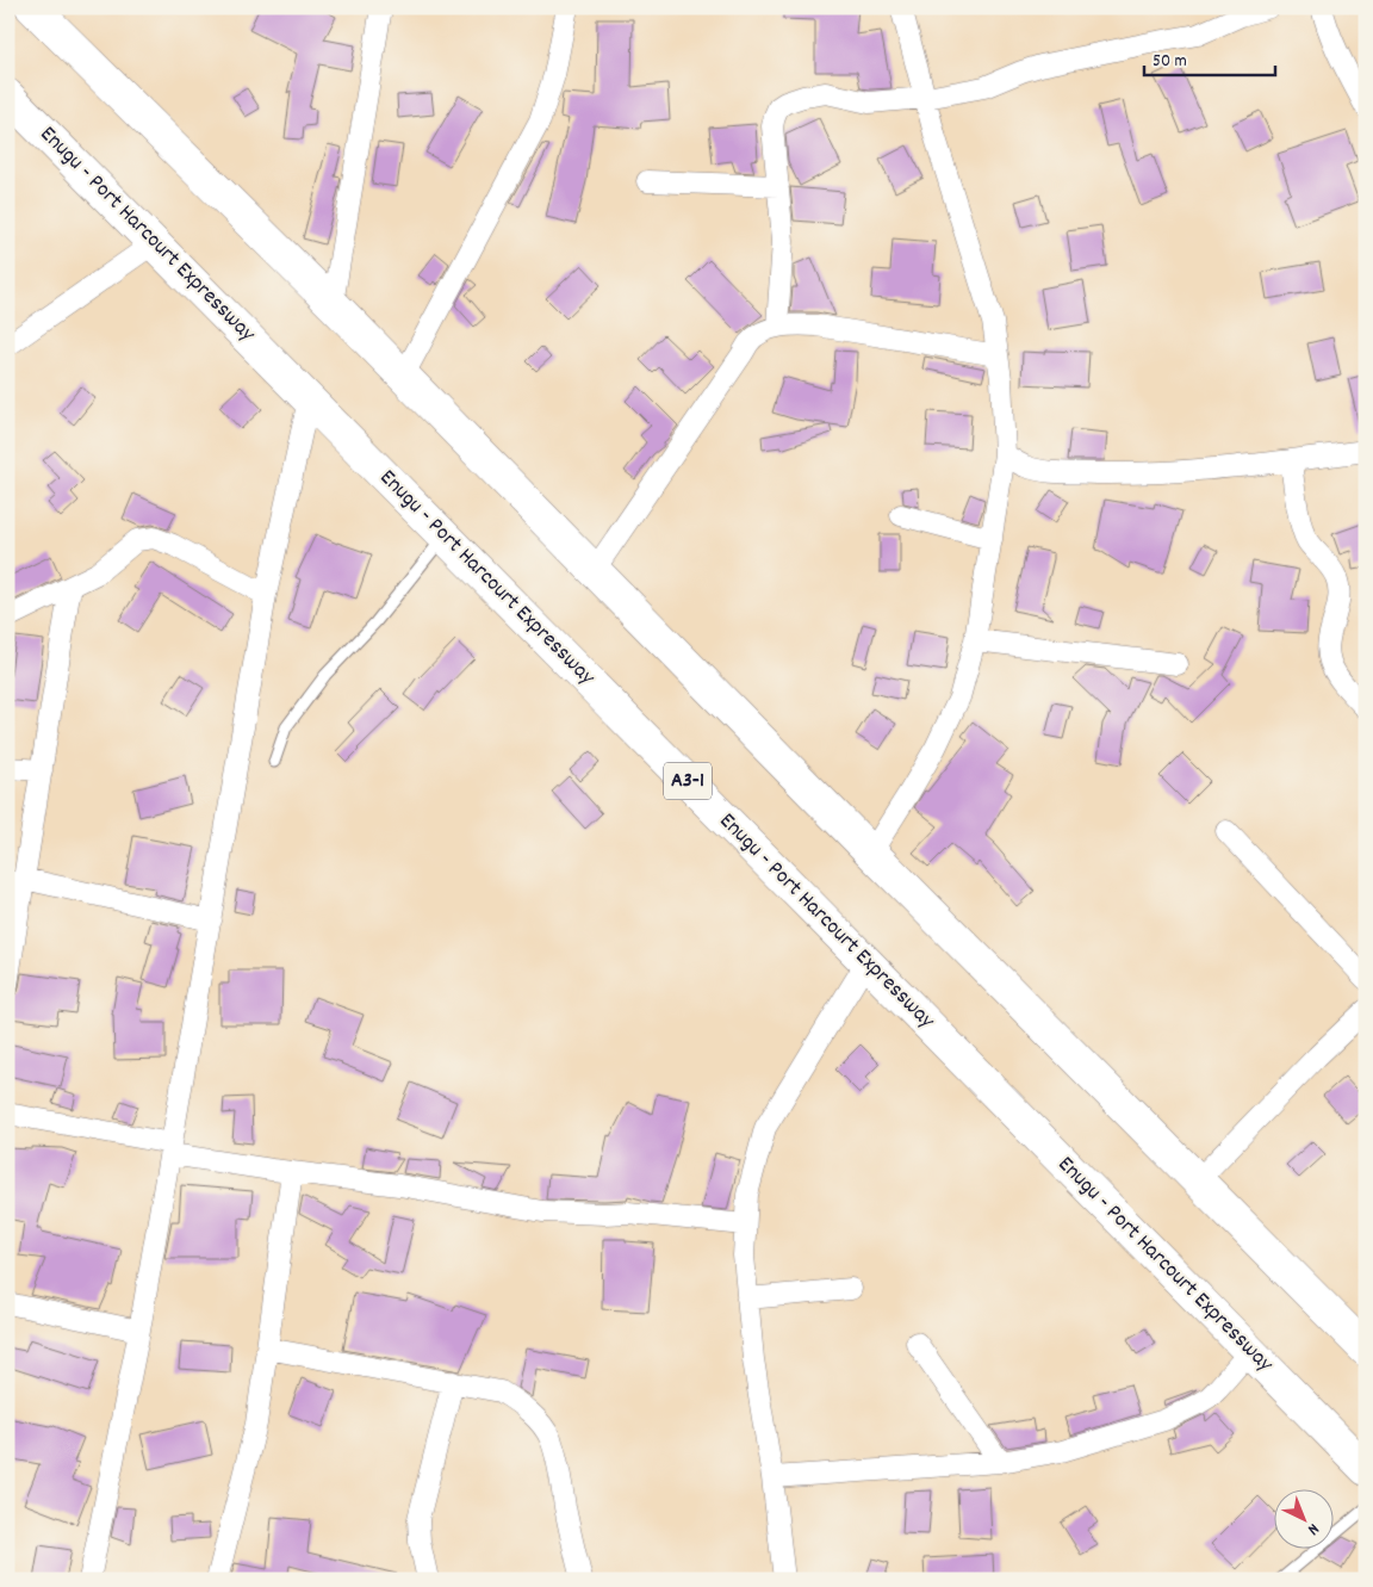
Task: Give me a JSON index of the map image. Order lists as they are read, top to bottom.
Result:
{
  "streets": {
    "highway": ["Enugu - Port Harcourt Expressway", "A3-1"]
  },
  "scale_bar": "50 m",
  "north": "bottom right"
}
